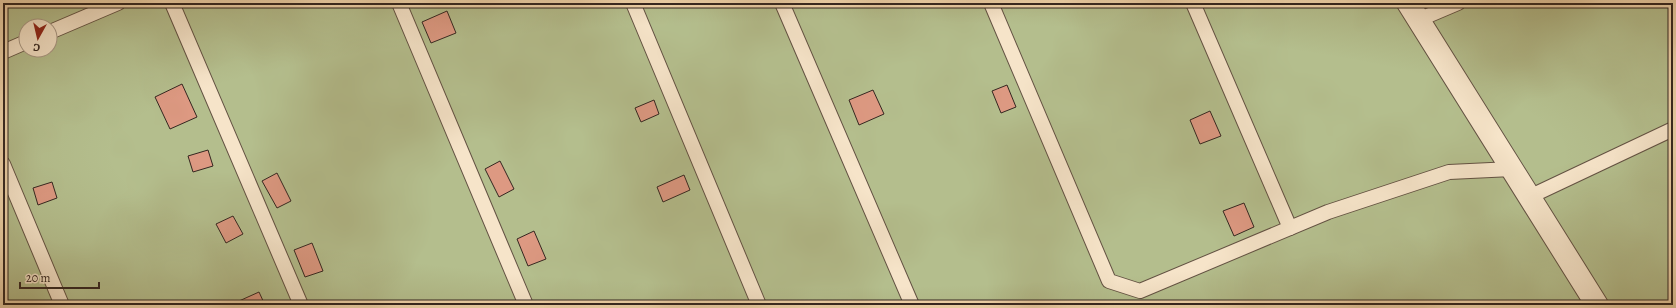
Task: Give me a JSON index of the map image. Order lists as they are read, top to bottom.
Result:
{
  "scale_bar": "20 m",
  "north": "bottom"
}
